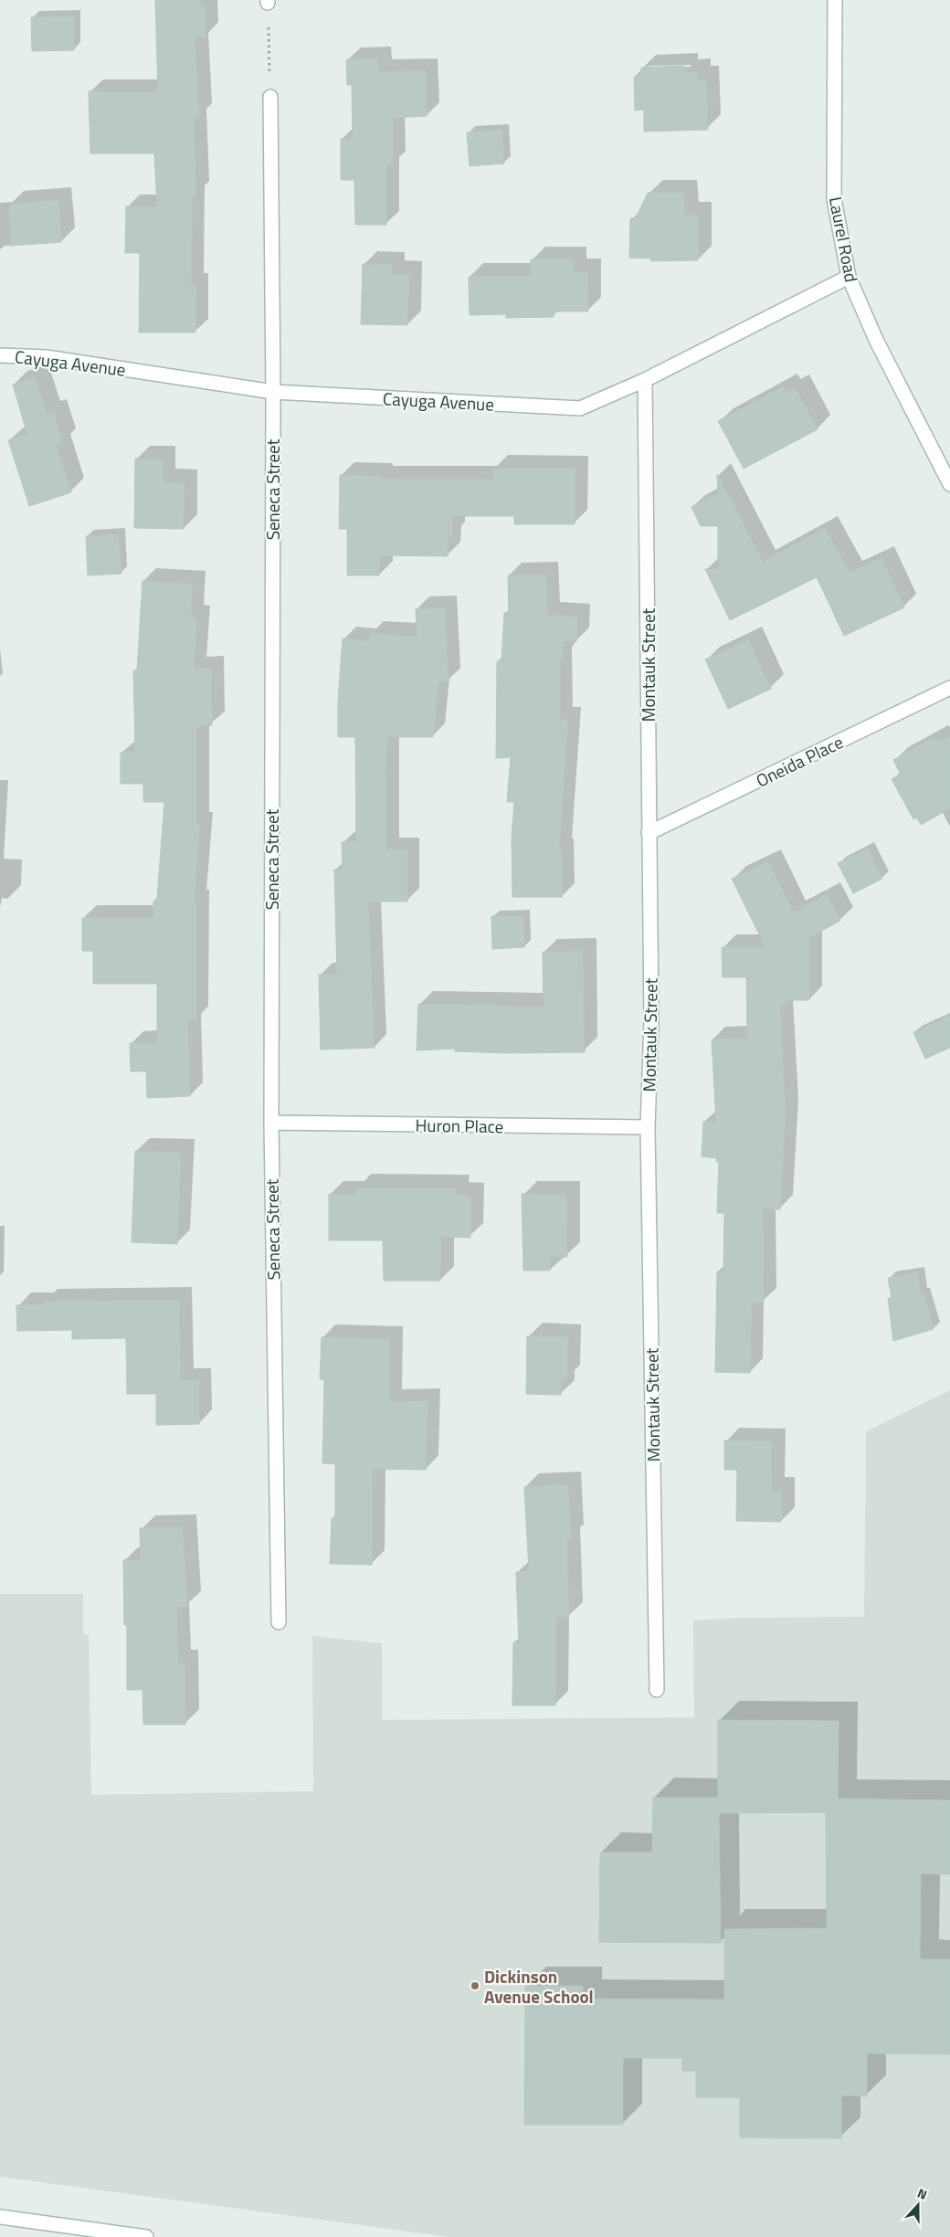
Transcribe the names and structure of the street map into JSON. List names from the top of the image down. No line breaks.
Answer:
{"streets":{"street":["Laurel Road","Cayuga Avenue","Seneca Street","Montauk Street","Oneida Place","Huron Place"]},"crossings":[["Laurel Road","Cayuga Avenue"],["Cayuga Avenue","Seneca Street"],["Cayuga Avenue","Montauk Street"],["Seneca Street","Huron Place"],["Montauk Street","Oneida Place"],["Montauk Street","Huron Place"]],"places":["Dickinson Avenue School"],"north":"top"}
